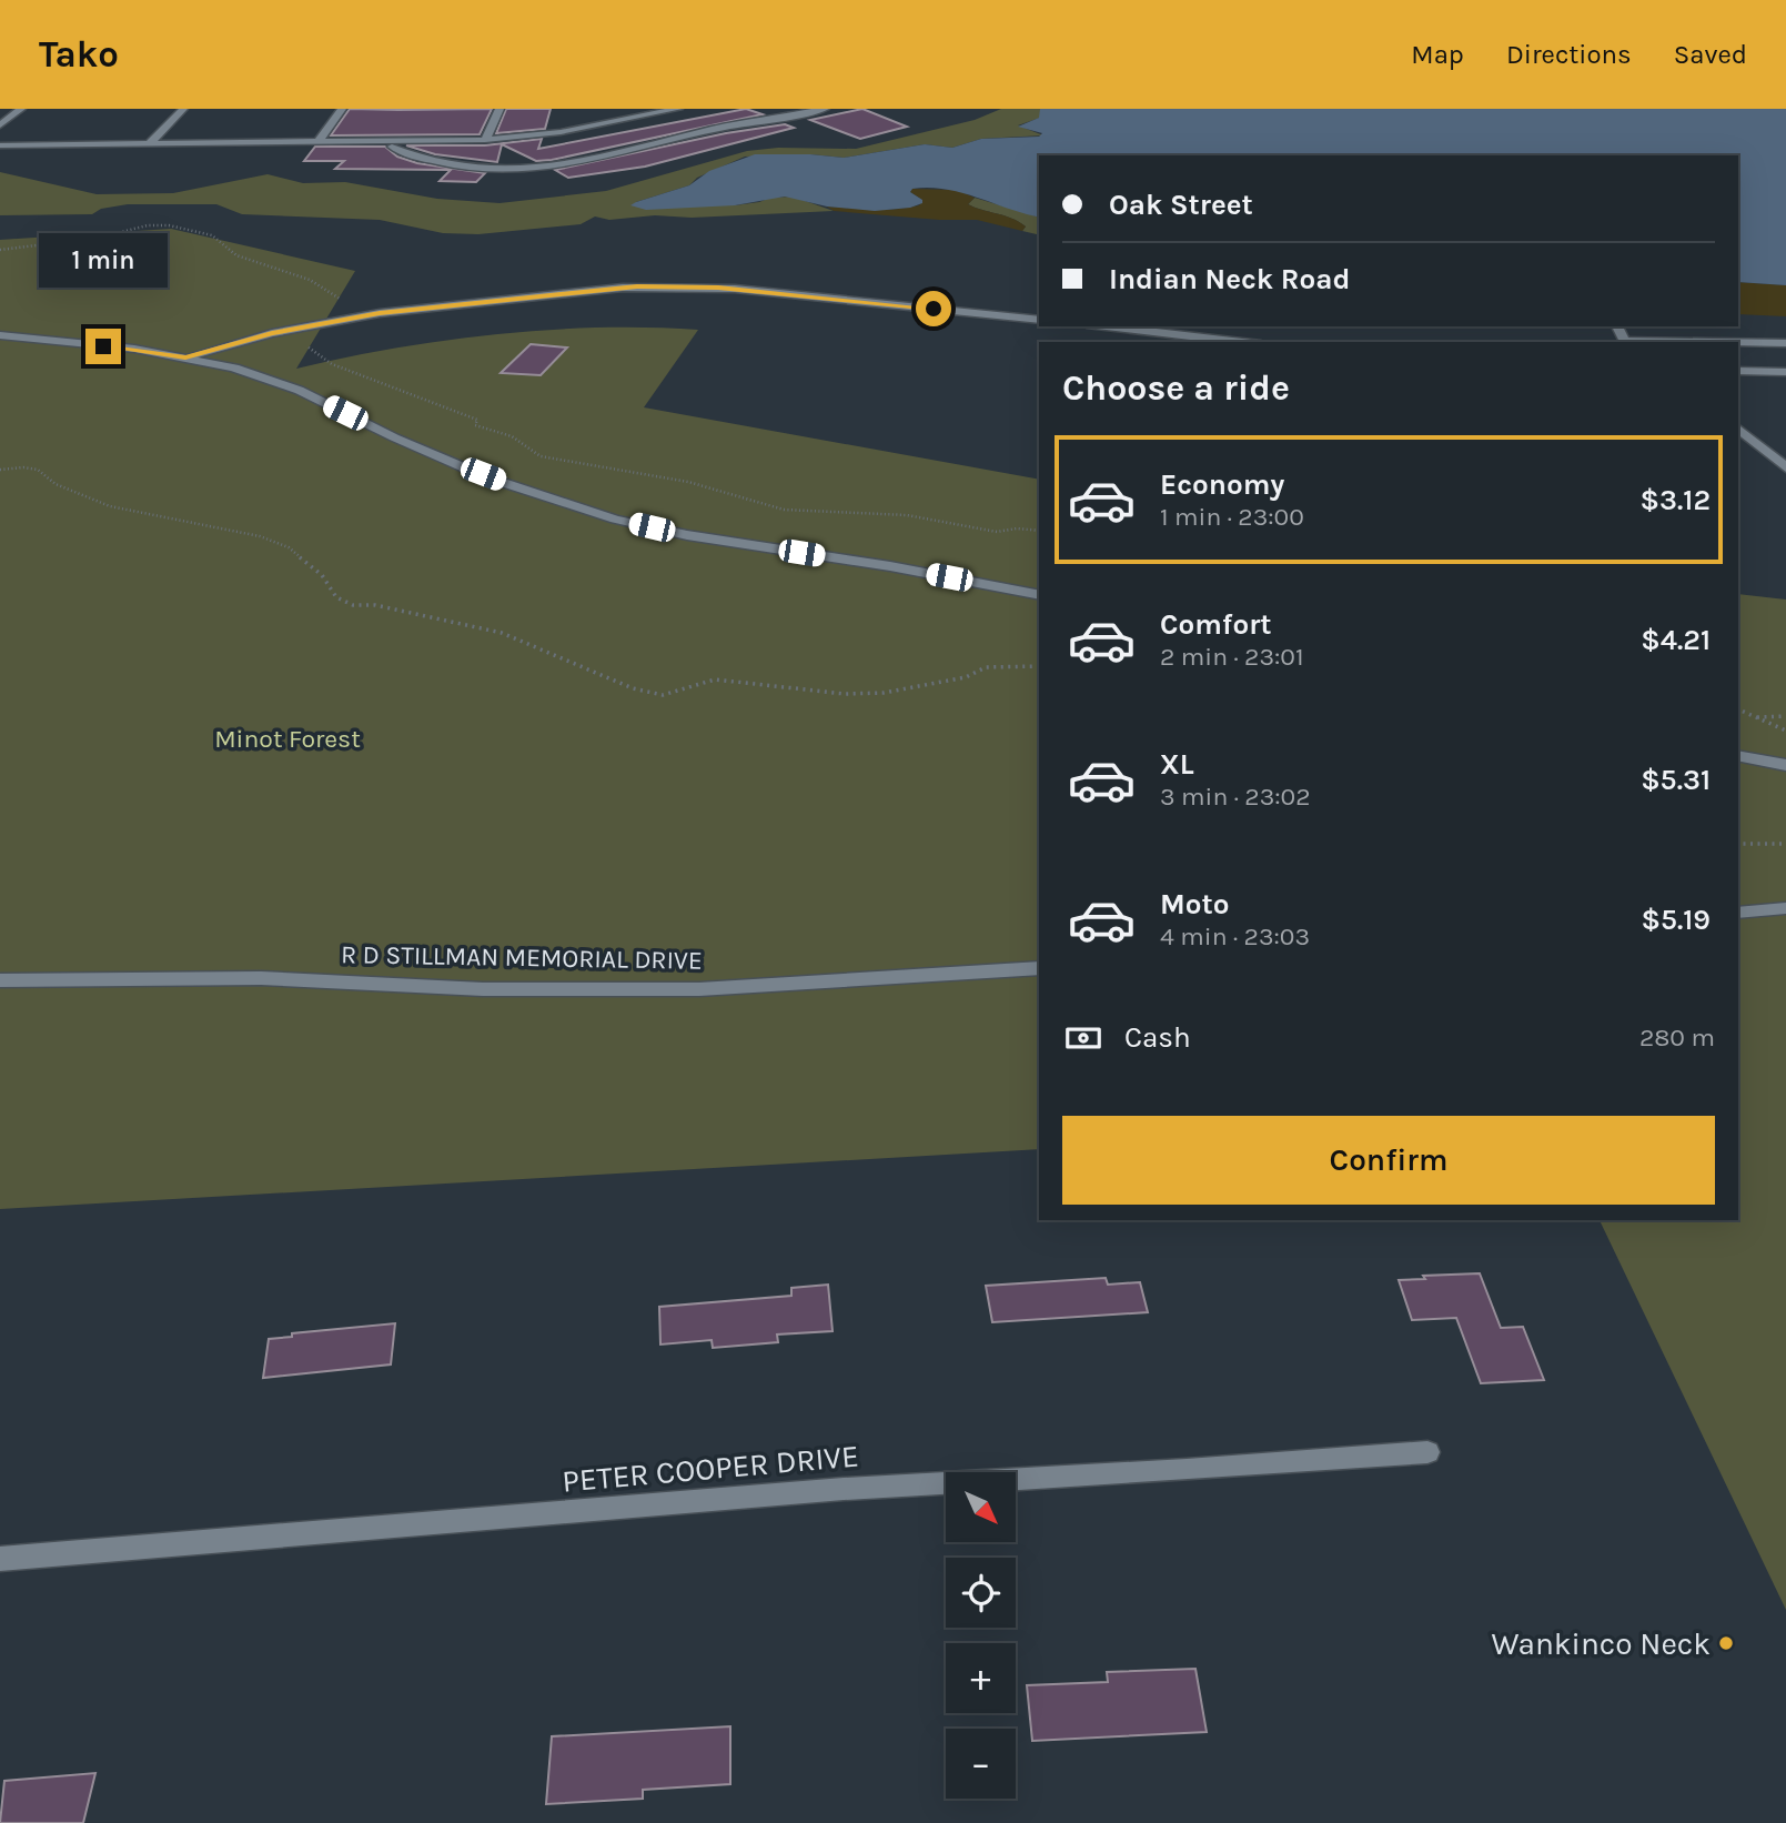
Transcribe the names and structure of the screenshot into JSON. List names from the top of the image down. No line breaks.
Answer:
{"streets":{"street":["R D STILLMAN MEMORIAL DRIVE","PETER COOPER DRIVE"]},"parks":["Minot Forest"],"places":["Wankinco Neck"],"north":"bottom right","page":{"header":"Tako","nav":["Map","Directions","Saved"],"banner":["Oak Street","Indian Neck Road"],"bubble":"1 min","heading":"Choose a ride","list":[{"name":"Economy","note":"1 min · 23:00","value":"$3.12"},{"name":"Comfort","note":"2 min · 23:01","value":"$4.21"},{"name":"XL","note":"3 min · 23:02","value":"$5.31"},{"name":"Moto","note":"4 min · 23:03","value":"$5.19"}],"pay":["Cash","280 m"],"buttons":"Confirm","map_buttons":["+","−"]}}
